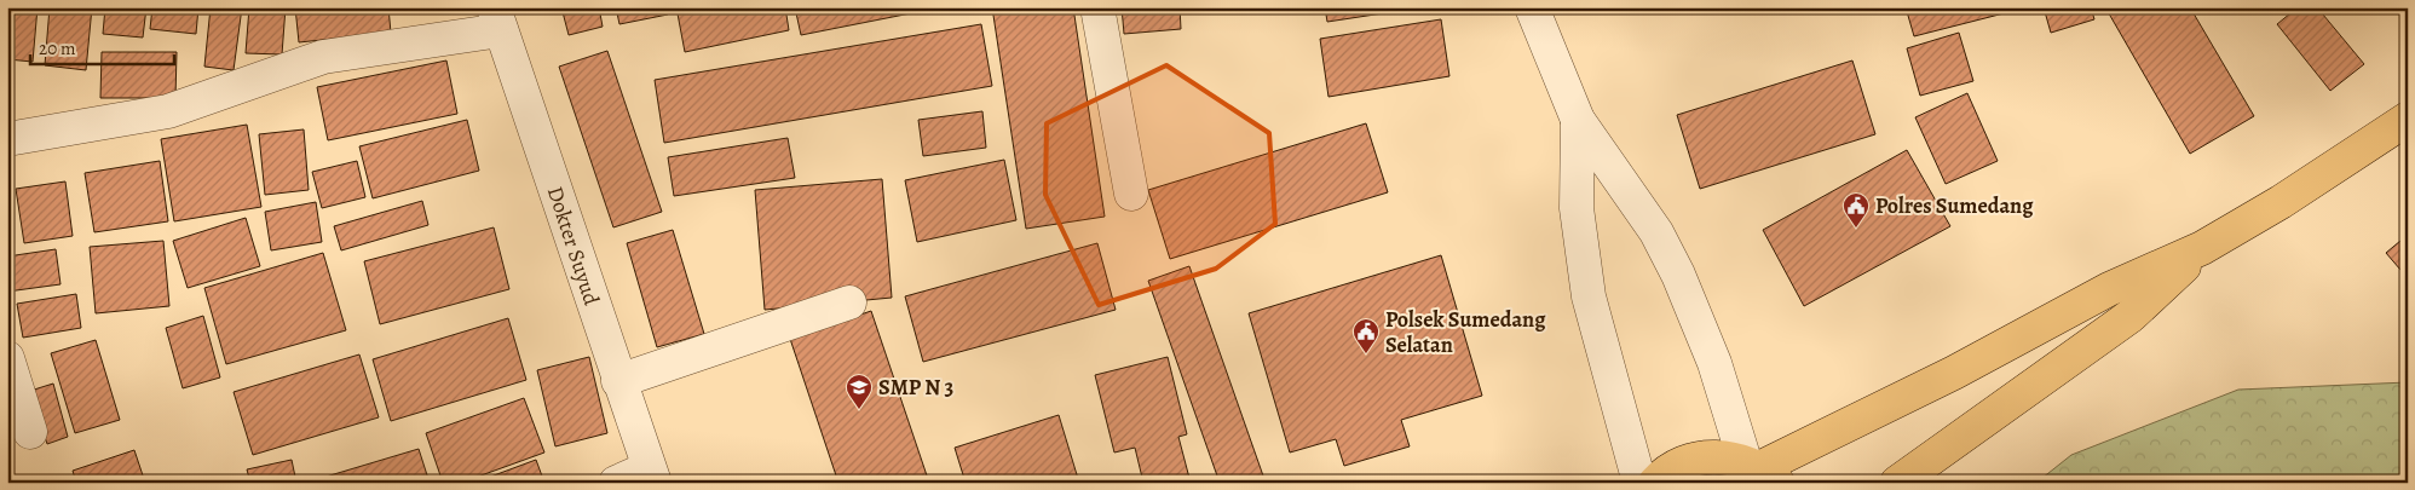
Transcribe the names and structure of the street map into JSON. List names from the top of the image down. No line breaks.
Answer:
{"streets":{"street":["Dokter Suyud"]},"places":{"public building":["Polres Sumedang","Polsek Sumedang Selatan"],"school or university":["SMP N 3"]},"scale_bar":"20 m"}
